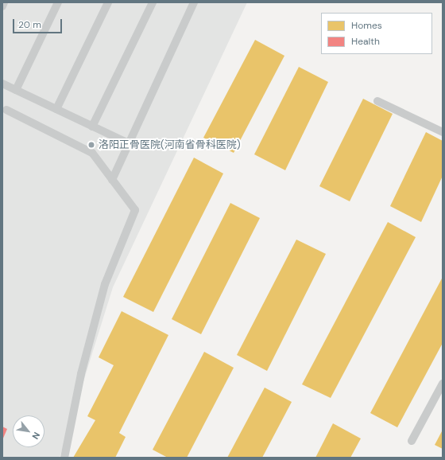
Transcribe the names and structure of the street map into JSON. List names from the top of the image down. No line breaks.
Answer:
{"places":["洛阳正骨医院(河南省骨科医院)"],"legend":["Homes","Health"],"scale_bar":"20 m","north":"bottom right"}
